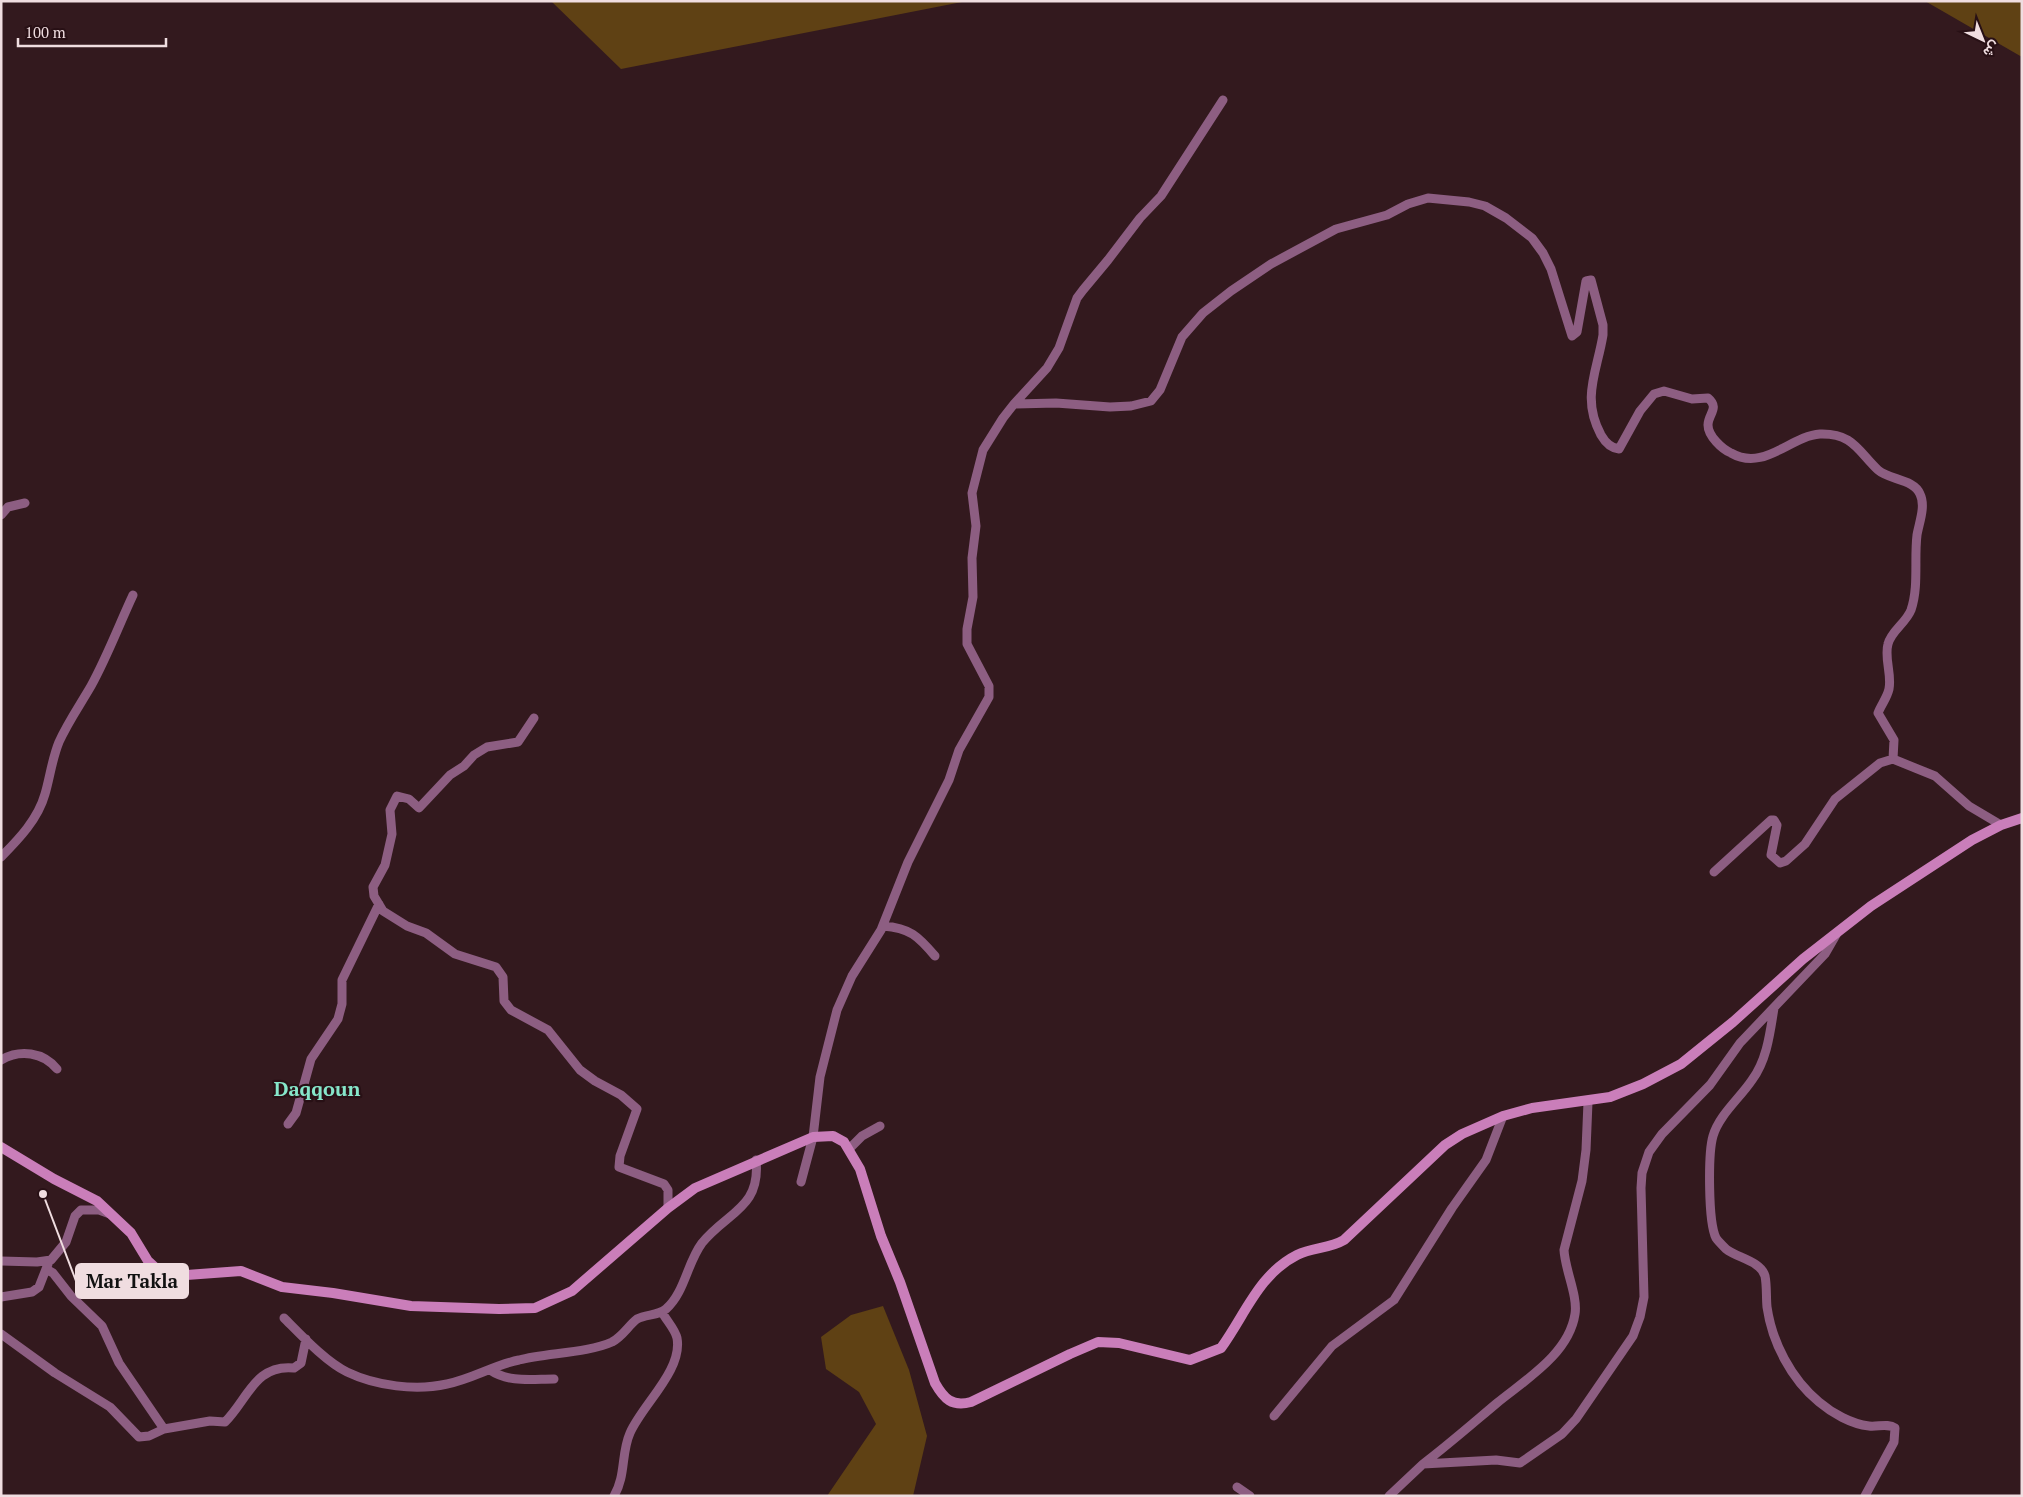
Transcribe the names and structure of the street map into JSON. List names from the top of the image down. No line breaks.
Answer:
{"districts":["Daqqoun"],"places":["Mar Takla"],"scale_bar":"100 m","north":"bottom right"}
